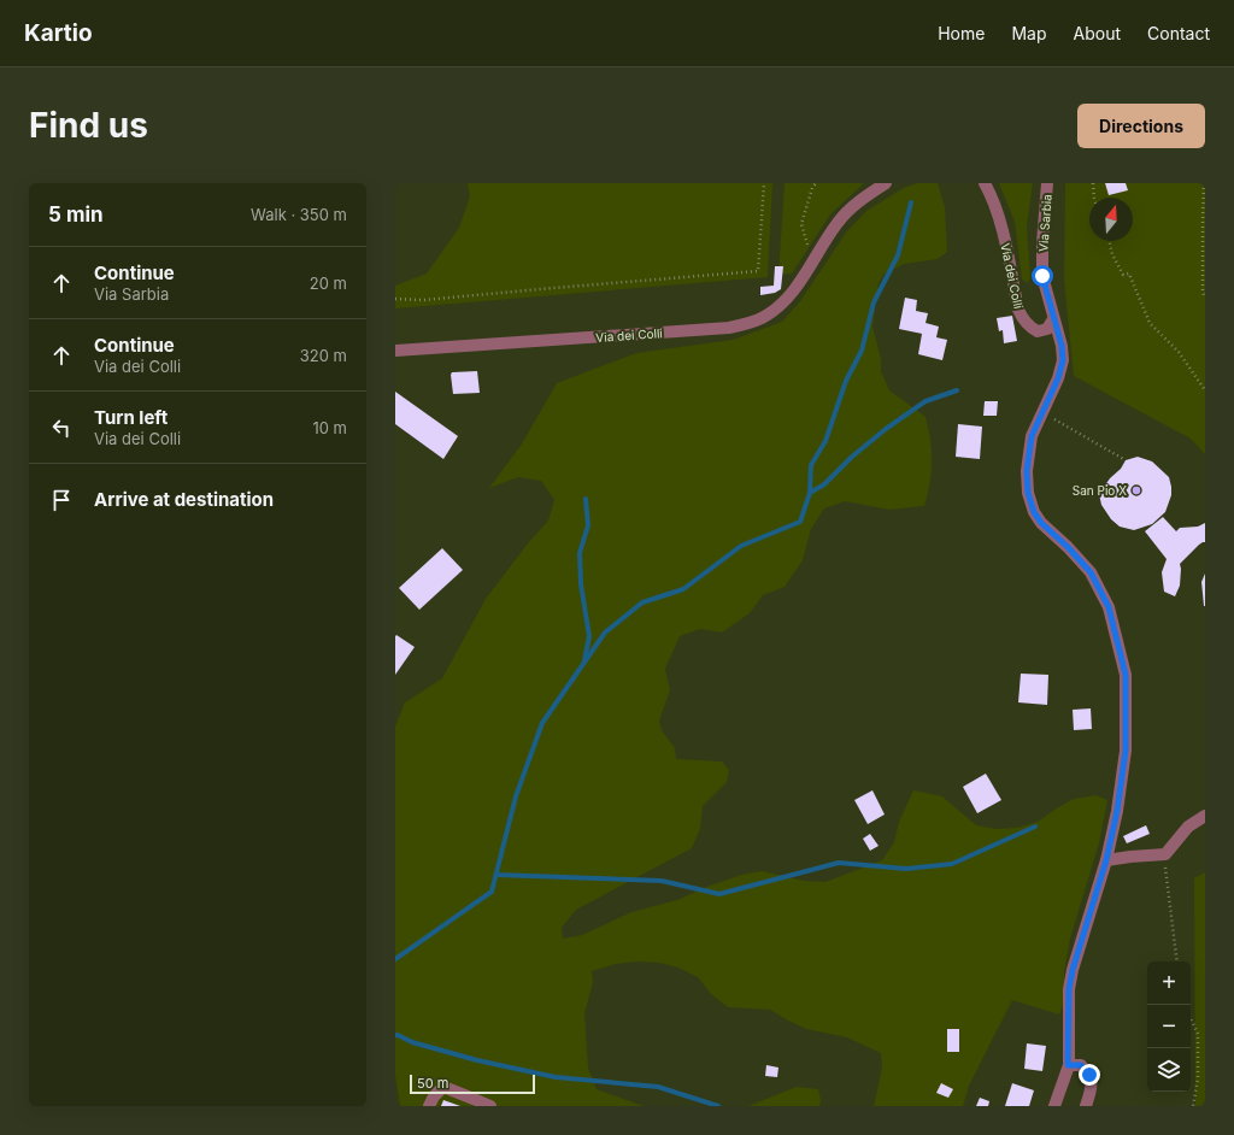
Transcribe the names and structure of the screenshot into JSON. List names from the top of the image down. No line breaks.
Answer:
{"streets":{"street":["Via Sarbia","Via dei Colli"]},"crossings":[["Via Sarbia","Via dei Colli"]],"places":["San Pio X"],"scale_bar":"50 m","north":"top","page":{"header":"Kartio","nav":["Home","Map","About","Contact"],"buttons":"Directions","title":"Find us","heading":["5 min","Walk · 350 m"],"list":[["Continue","Via Sarbia","20 m"],["Continue","Via dei Colli","320 m"],["Turn left","Via dei Colli","10 m"],"Arrive at destination"],"map_buttons":["+","−"],"scale":"50 m"}}
